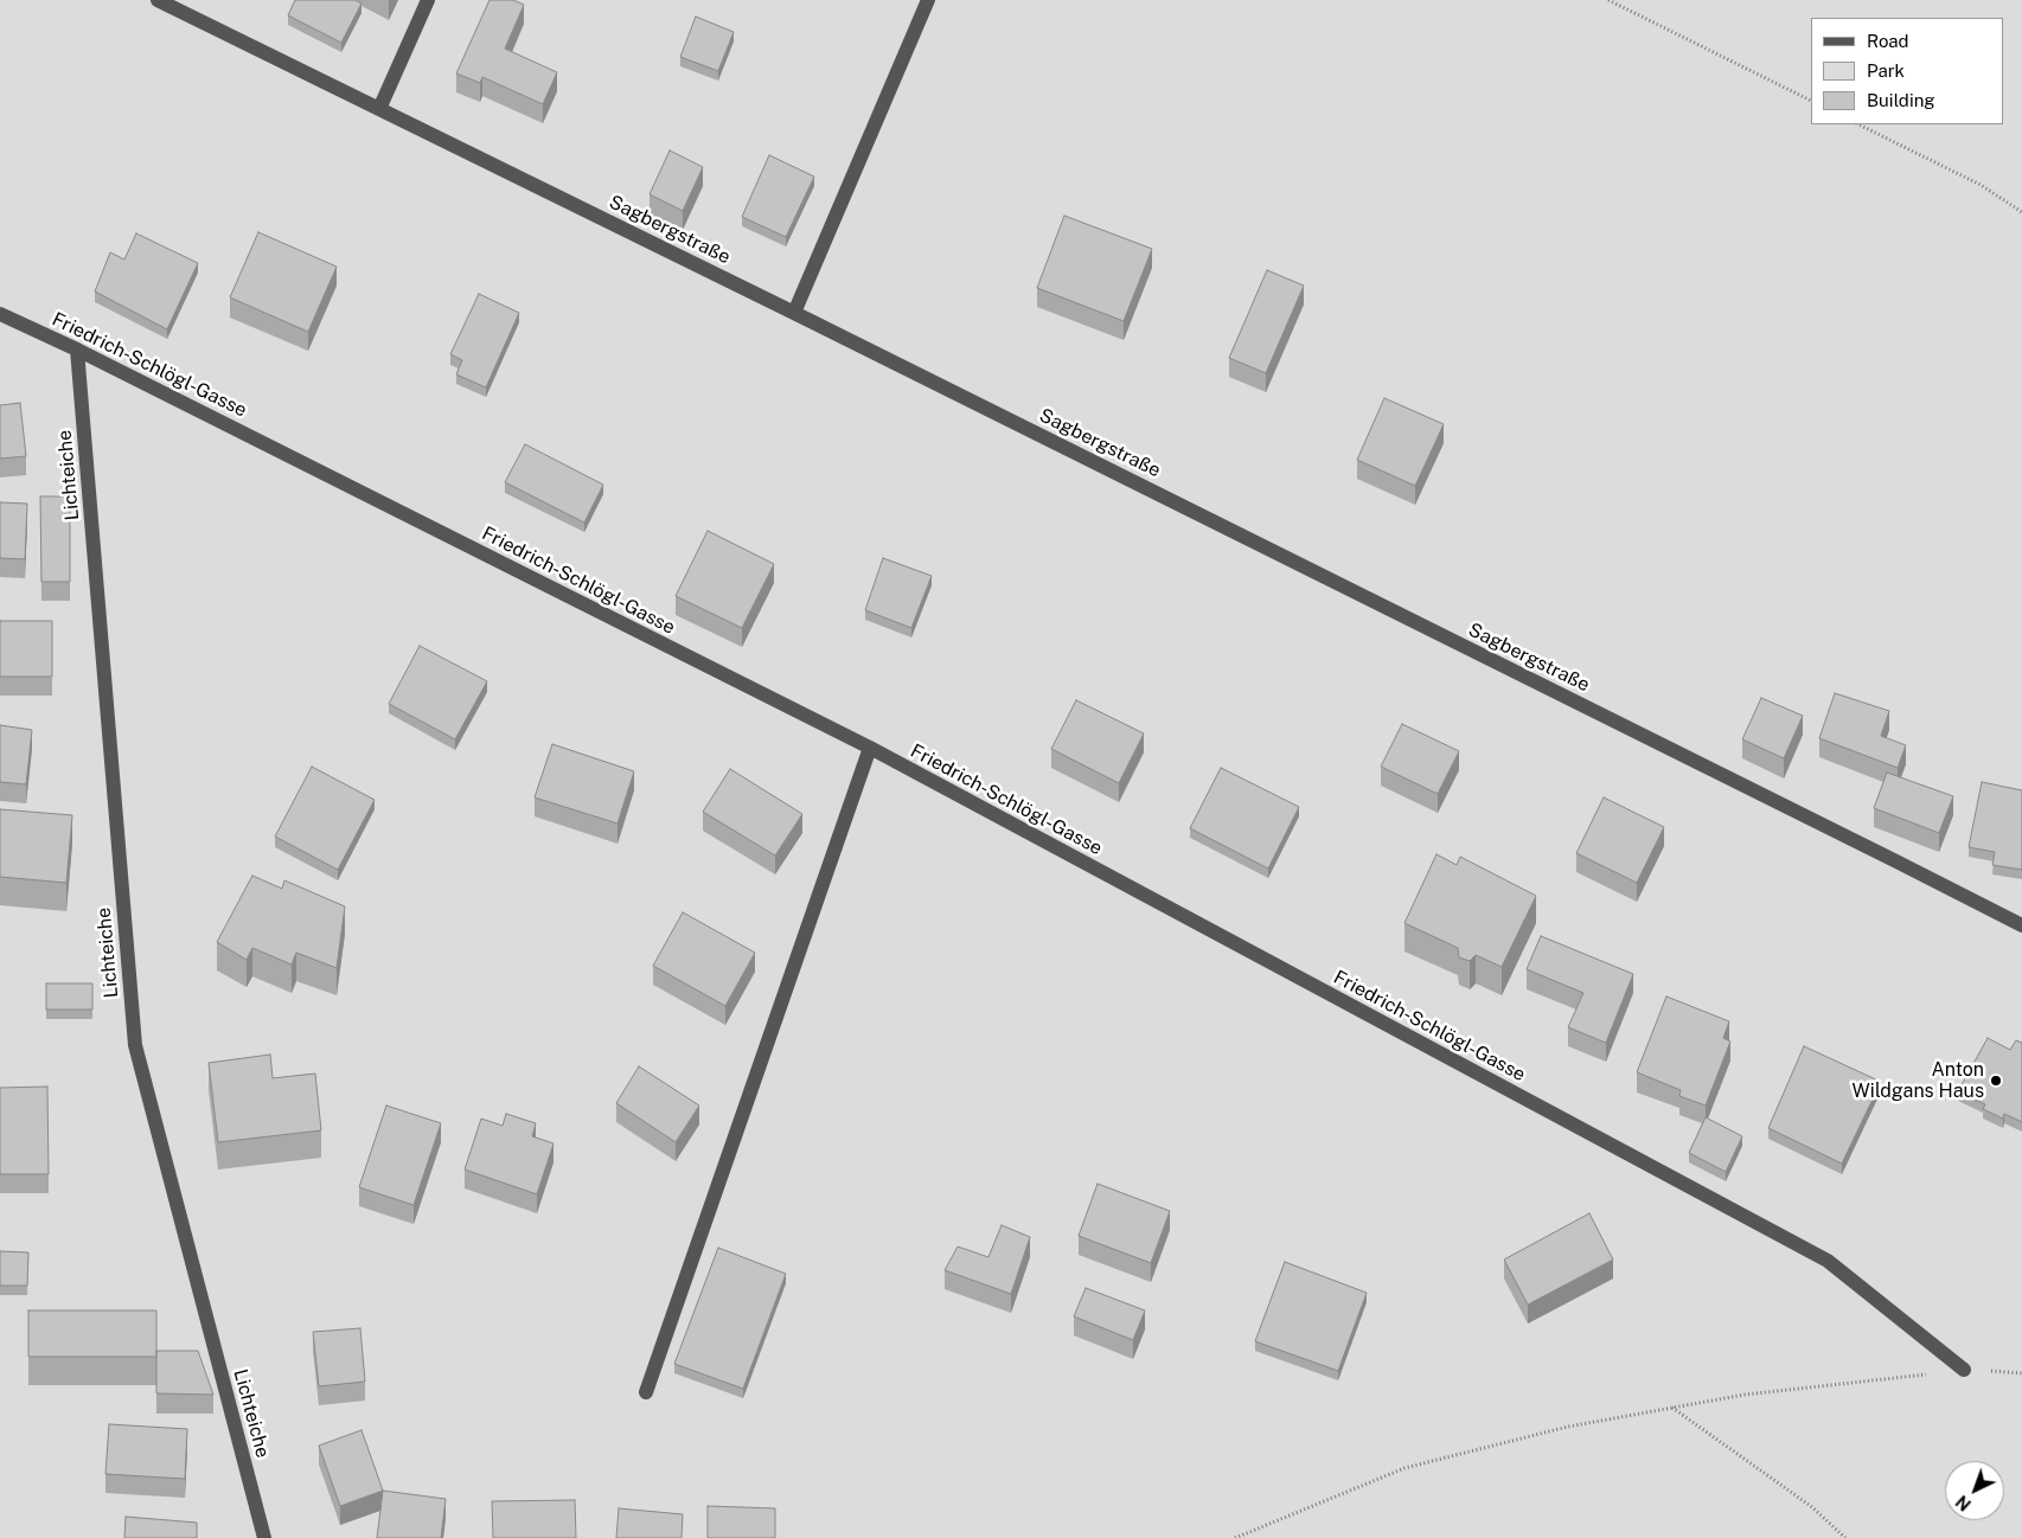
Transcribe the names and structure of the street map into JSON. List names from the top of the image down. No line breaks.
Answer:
{"streets":{"street":["Sagbergstraße","Friedrich-Schlögl-Gasse","Lichteiche"]},"crossings":[["Friedrich-Schlögl-Gasse","Lichteiche"]],"places":["Anton Wildgans Haus"],"legend":["Road","Park","Building"],"north":"bottom left"}
